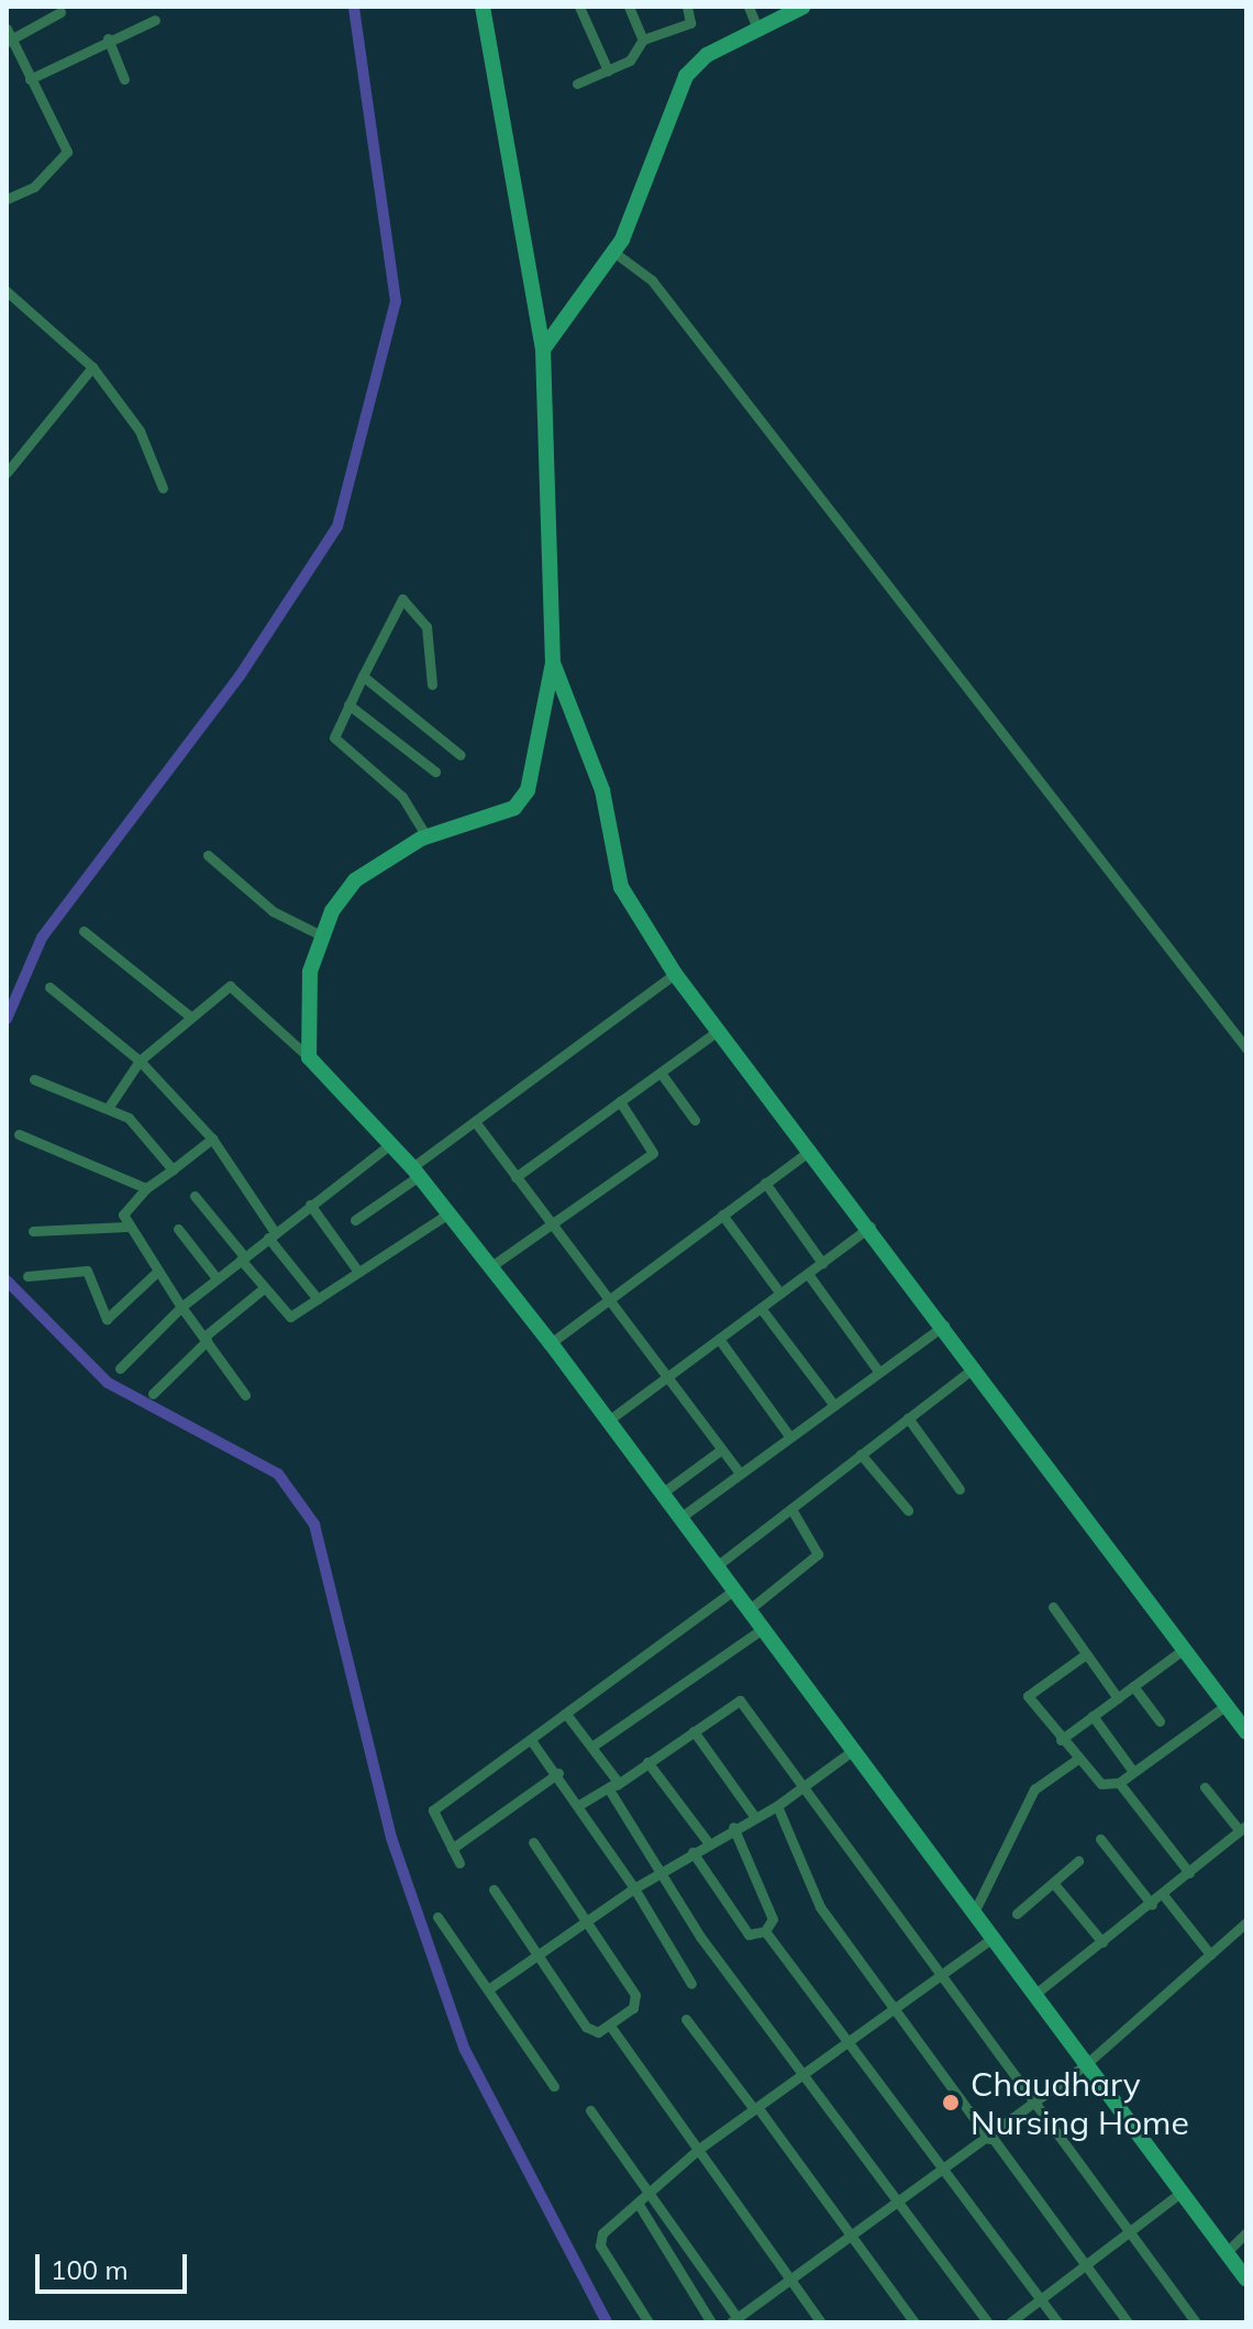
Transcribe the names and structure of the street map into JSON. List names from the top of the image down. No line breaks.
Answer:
{"places":["Chaudhary Nursing Home"],"scale_bar":"100 m"}
